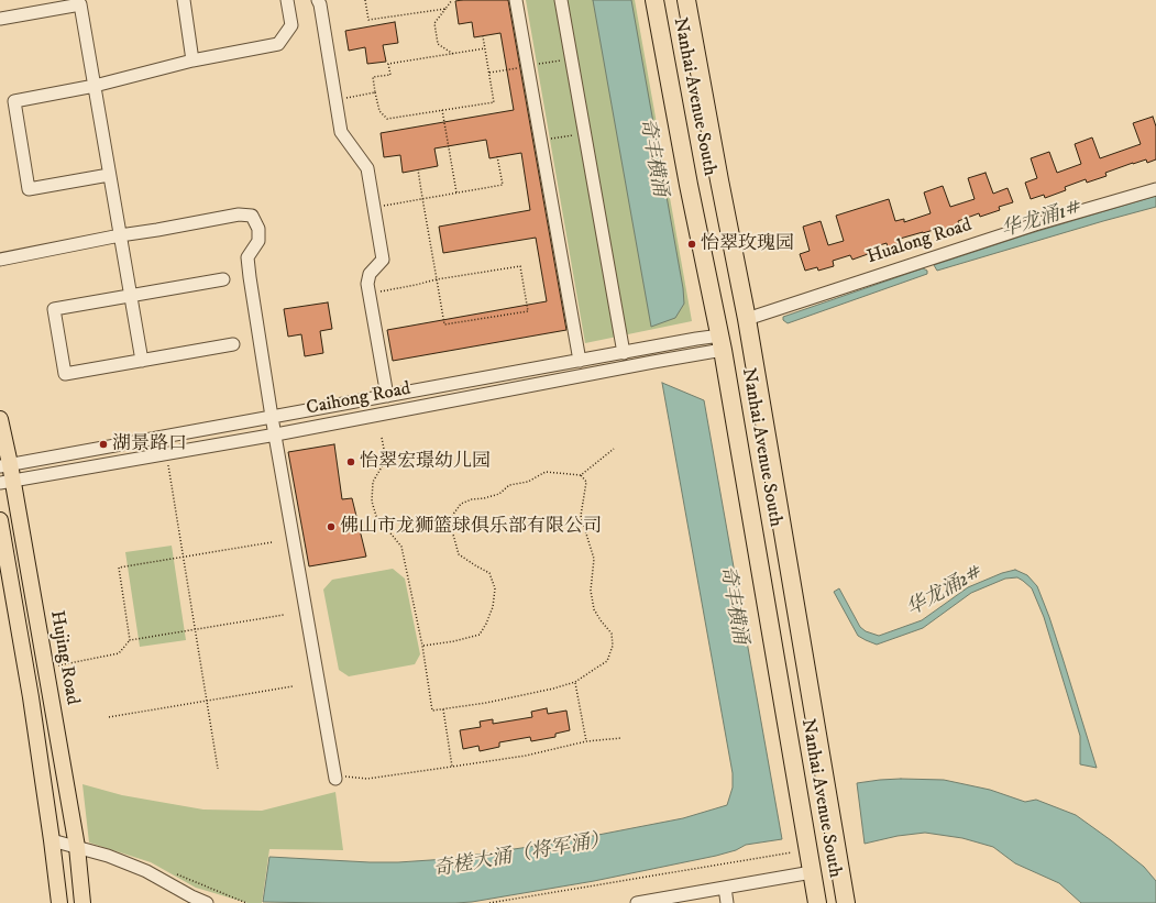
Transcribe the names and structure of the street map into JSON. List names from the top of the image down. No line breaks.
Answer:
{"streets":{"highway":["Nanhai Avenue South"],"main road":["Hujing Road"],"street":["Hualong Road","Caihong Road"]},"crossings":[["Nanhai Avenue South","Hualong Road"],["Nanhai Avenue South","Caihong Road"],["Caihong Road","Hujing Road"]],"water":["奇丰横涌","华龙涌1#","华龙涌2#","奇槎大涌（将军涌）"],"places":["怡翠玫瑰园","湖景路口","怡翠宏璟幼儿园","佛山市龙狮篮球俱乐部有限公司"]}
